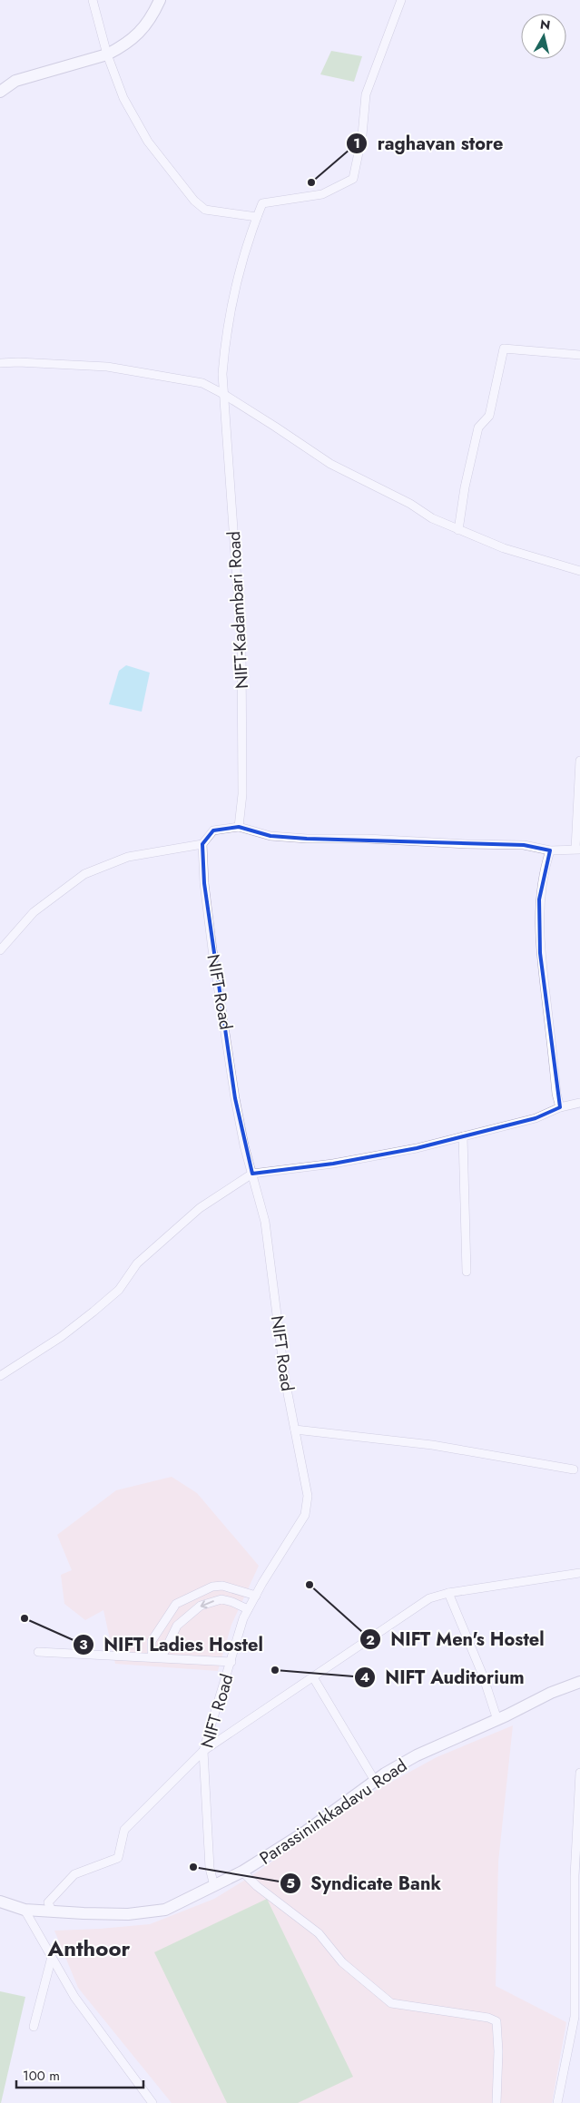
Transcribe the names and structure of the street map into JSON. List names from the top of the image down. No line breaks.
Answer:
{"streets":{"main road":["Parassininkkadavu Road"],"street":["NIFT-Kadambari Road","NIFT Road"]},"crossings":[["NIFT Road","Parassininkkadavu Road"]],"districts":["Anthoor"],"places":["raghavan store","NIFT Men's Hostel","NIFT Ladies Hostel","NIFT Auditorium","Syndicate Bank"],"scale_bar":"100 m","north":"top"}
